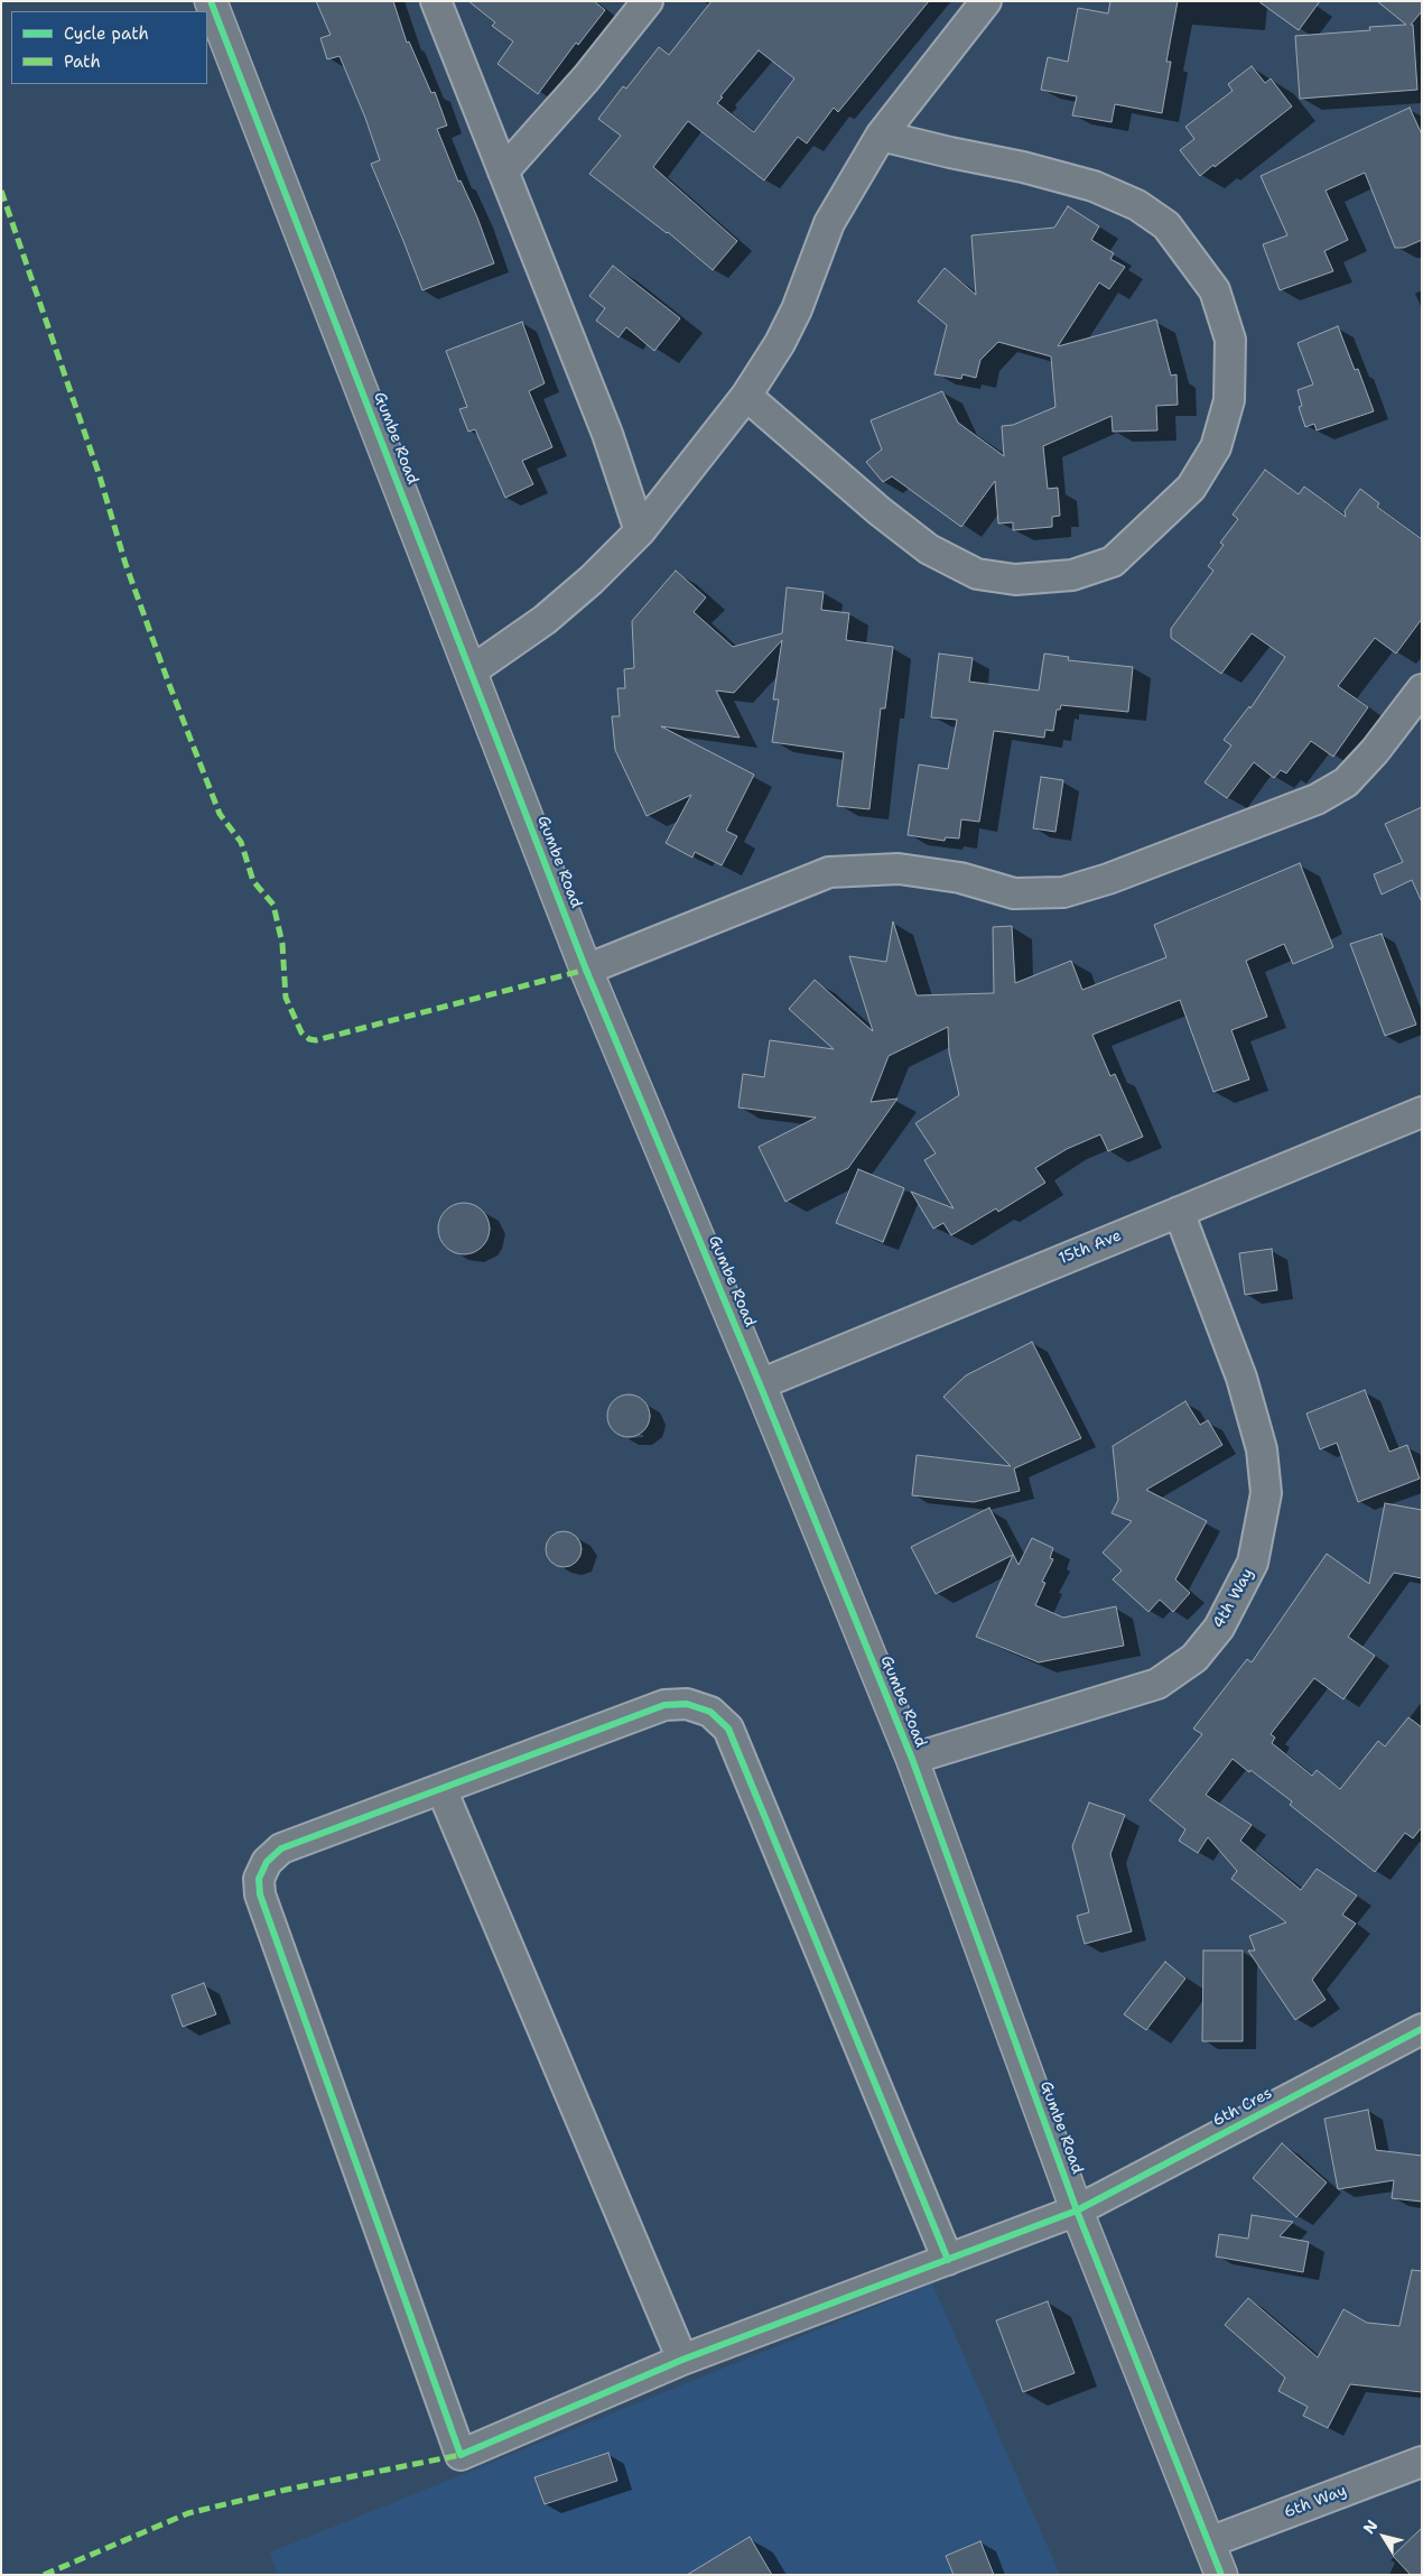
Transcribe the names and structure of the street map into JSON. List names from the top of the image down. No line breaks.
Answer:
{"streets":{"street":["Gumbe Road","15th Ave","4th Way","6th Cres","6th Way"]},"crossings":[["Gumbe Road","15th Ave"],["Gumbe Road","4th Way"],["Gumbe Road","6th Cres"],["Gumbe Road","6th Way"],["15th Ave","4th Way"]],"legend":["Cycle path","Path"],"north":"top left"}
